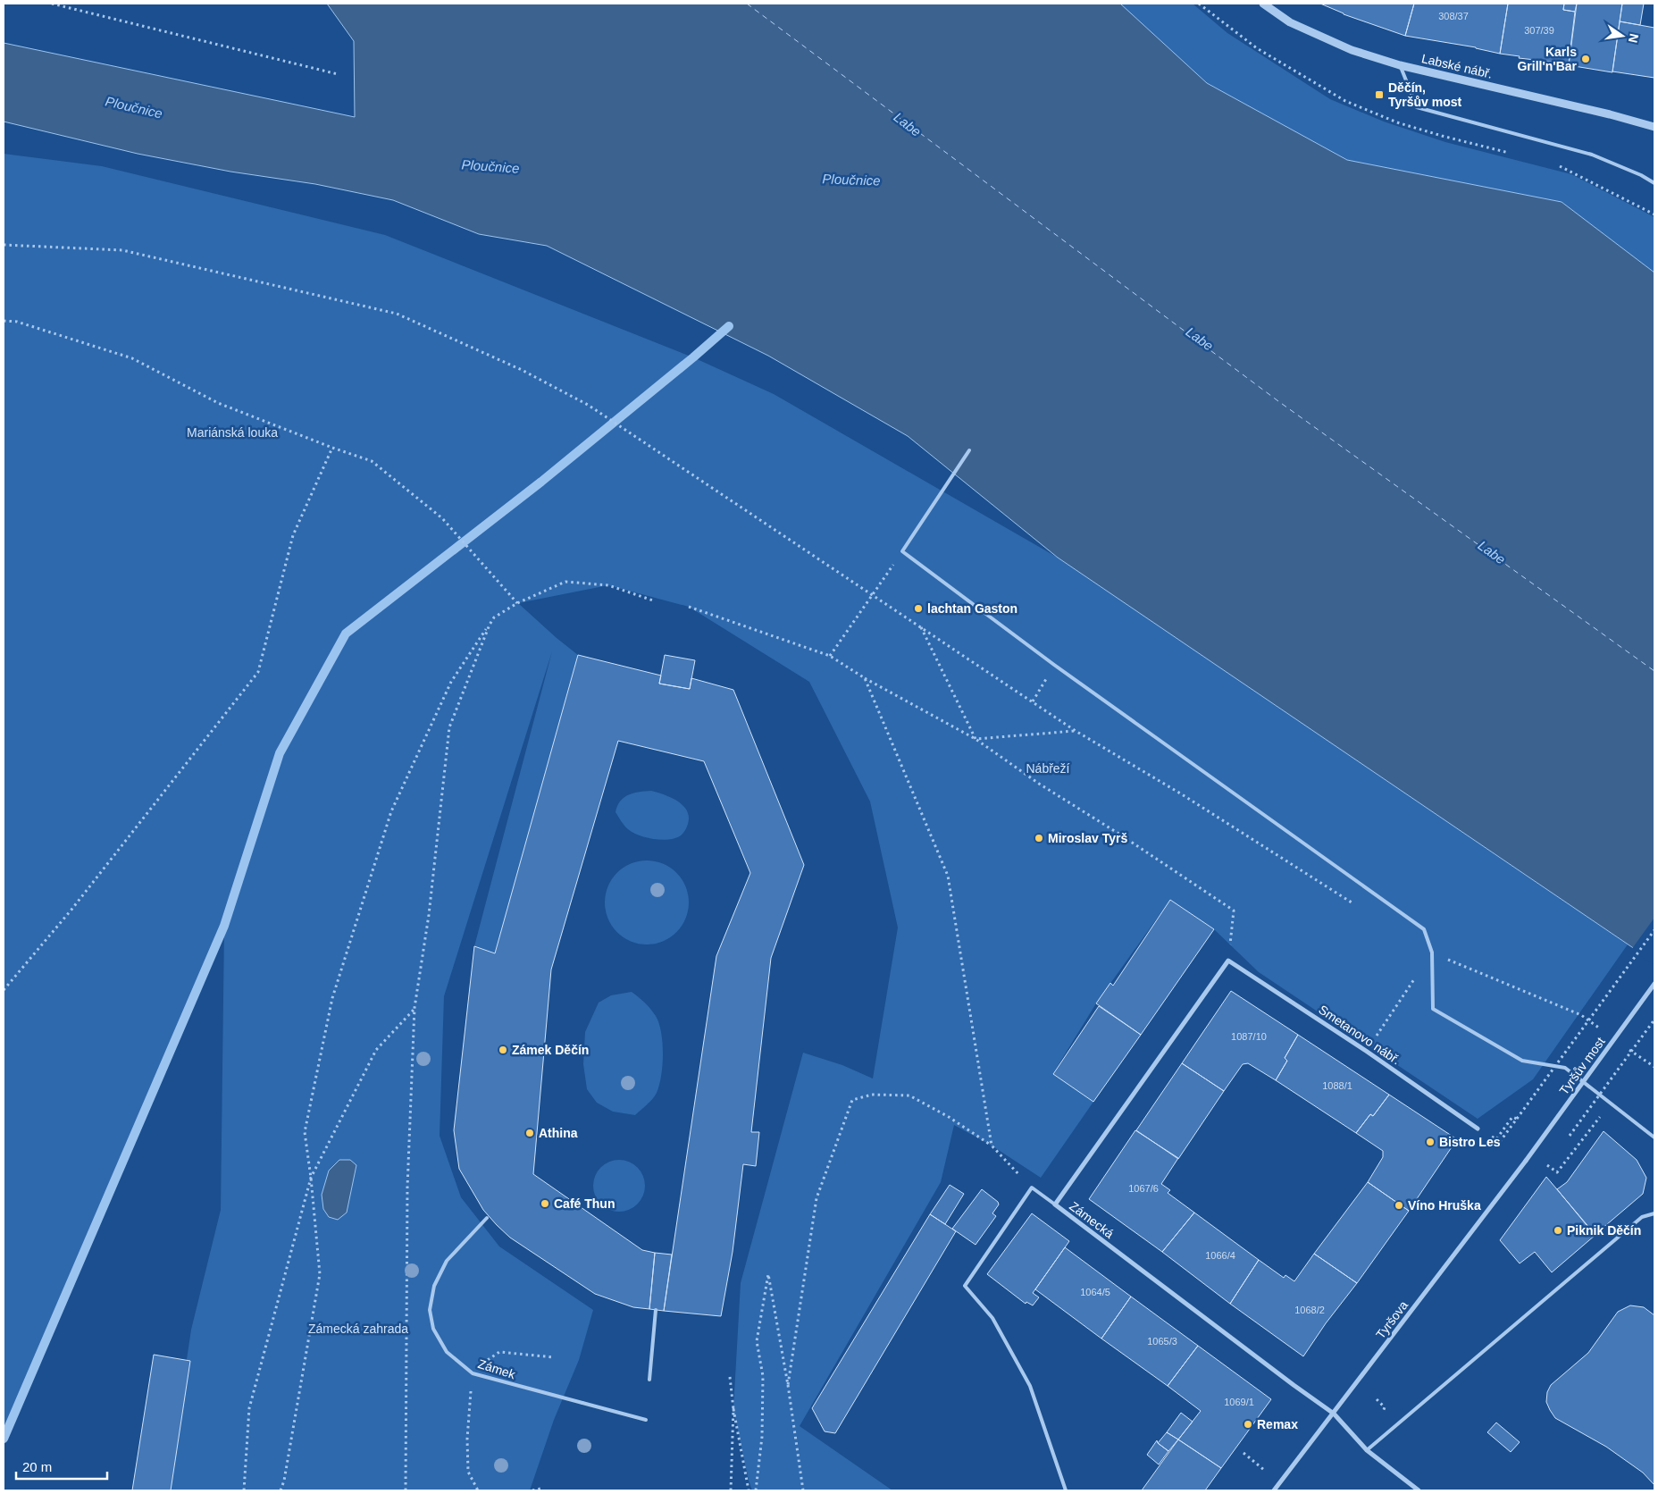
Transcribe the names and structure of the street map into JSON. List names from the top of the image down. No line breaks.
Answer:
{"streets":{"street":["Labské nábř.","Smetanovo nábř.","Tyršův most","Zámecká","Tyršova"],"lane":["Zámek"]},"crossings":[["Smetanovo nábř.","Zámecká"],["Tyršův most","Tyršova"],["Zámecká","Tyršova"]],"water":["Ploučnice","Labe"],"parks":["Mariánská louka","Nábřeží","Zámecká zahrada"],"places":{"other":["Karls Grill'n'Bar","lachtan Gaston","Miroslav Tyrš","Zámek Děčín","Athina","Bistro Les","Café Thun","Víno Hruška","Piknik Děčín","Remax"],"transit":["Děčín, Tyršův most"]},"house_numbers":["308/37","307/39","1087/10","1088/1","1067/6","1066/4","1064/5","1068/2","1065/3","1069/1"],"scale_bar":"20 m","north":"right"}
